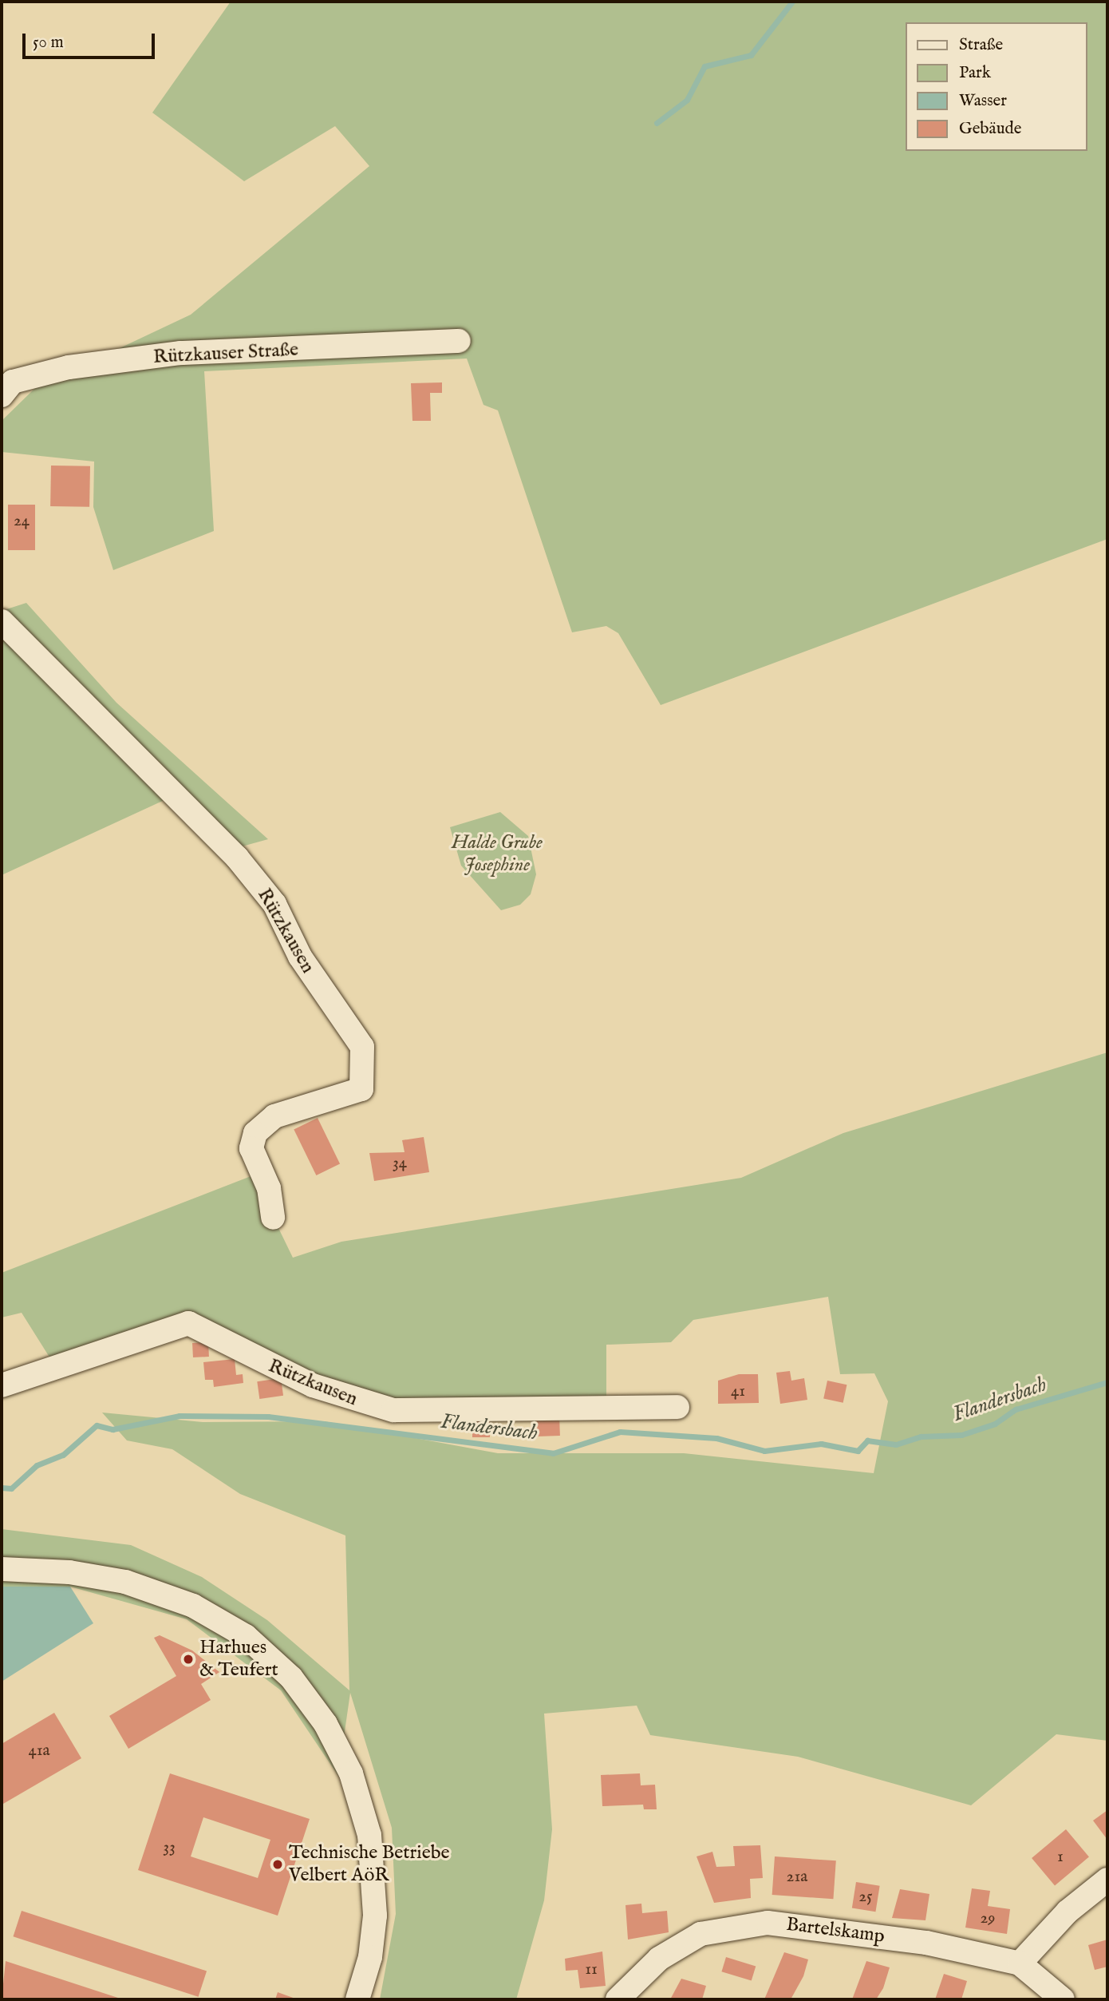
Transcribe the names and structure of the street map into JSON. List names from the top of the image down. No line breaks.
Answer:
{"streets":{"street":["Rützkauser Straße","Rützkausen","Bartelskamp"]},"water":["Flandersbach"],"parks":["Halde Grube Josephine"],"places":["Harhues & Teufert","Technische Betriebe Velbert AöR"],"house_numbers":["24","34","41","41a","33","1","21a","25","29","11"],"legend":["Straße","Park","Wasser","Gebäude"],"scale_bar":"50 m"}
